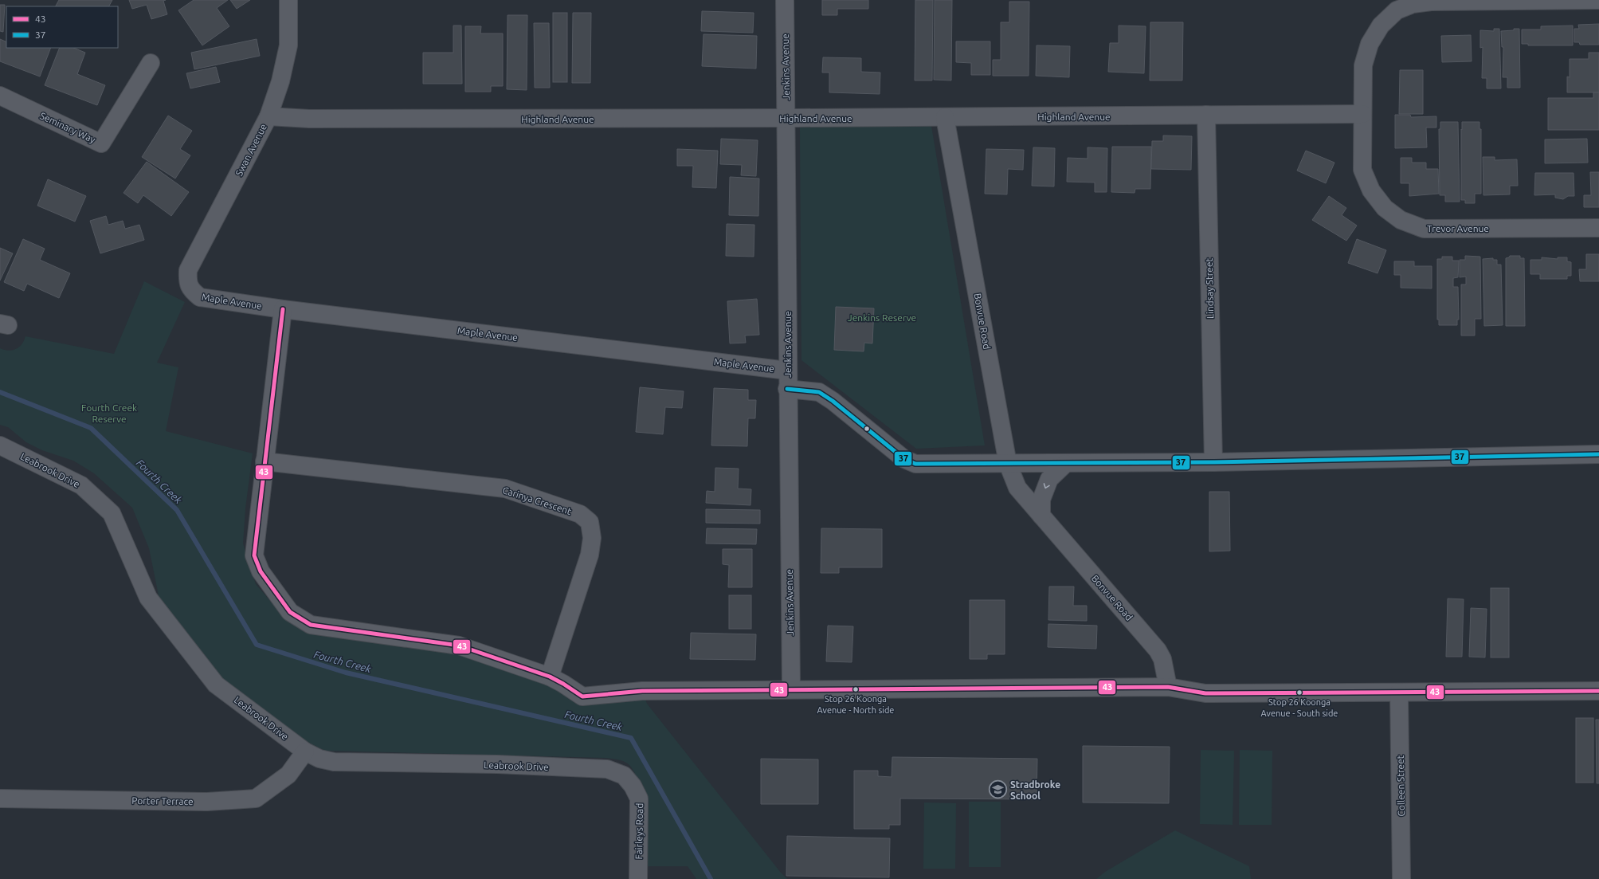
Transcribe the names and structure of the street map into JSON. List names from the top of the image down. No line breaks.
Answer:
{"streets":{"street":["Jenkins Avenue","Highland Avenue","Seminary Way","Swan Avenue","Trevor Avenue","Lindsay Street","Maple Avenue","Bonvue Road","Leabrook Drive","Carinya Crescent","Colleen Street","Porter Terrace","Fairleys Road"]},"crossings":[["Jenkins Avenue","Highland Avenue"],["Jenkins Avenue","Maple Avenue"],["Highland Avenue","Swan Avenue"],["Highland Avenue","Trevor Avenue"],["Highland Avenue","Lindsay Street"],["Highland Avenue","Bonvue Road"],["Swan Avenue","Maple Avenue"],["Leabrook Drive","Porter Terrace"],["Leabrook Drive","Fairleys Road"]],"water":["Fourth Creek"],"parks":["Jenkins Reserve","Fourth Creek Reserve"],"places":{"other":["Stop 26 Koonga Avenue - North side","Stop 26 Koonga Avenue - South side"],"school or university":["Stradbroke School"]},"lines":["transit line 43","transit line 37"],"legend":["43","37"]}
